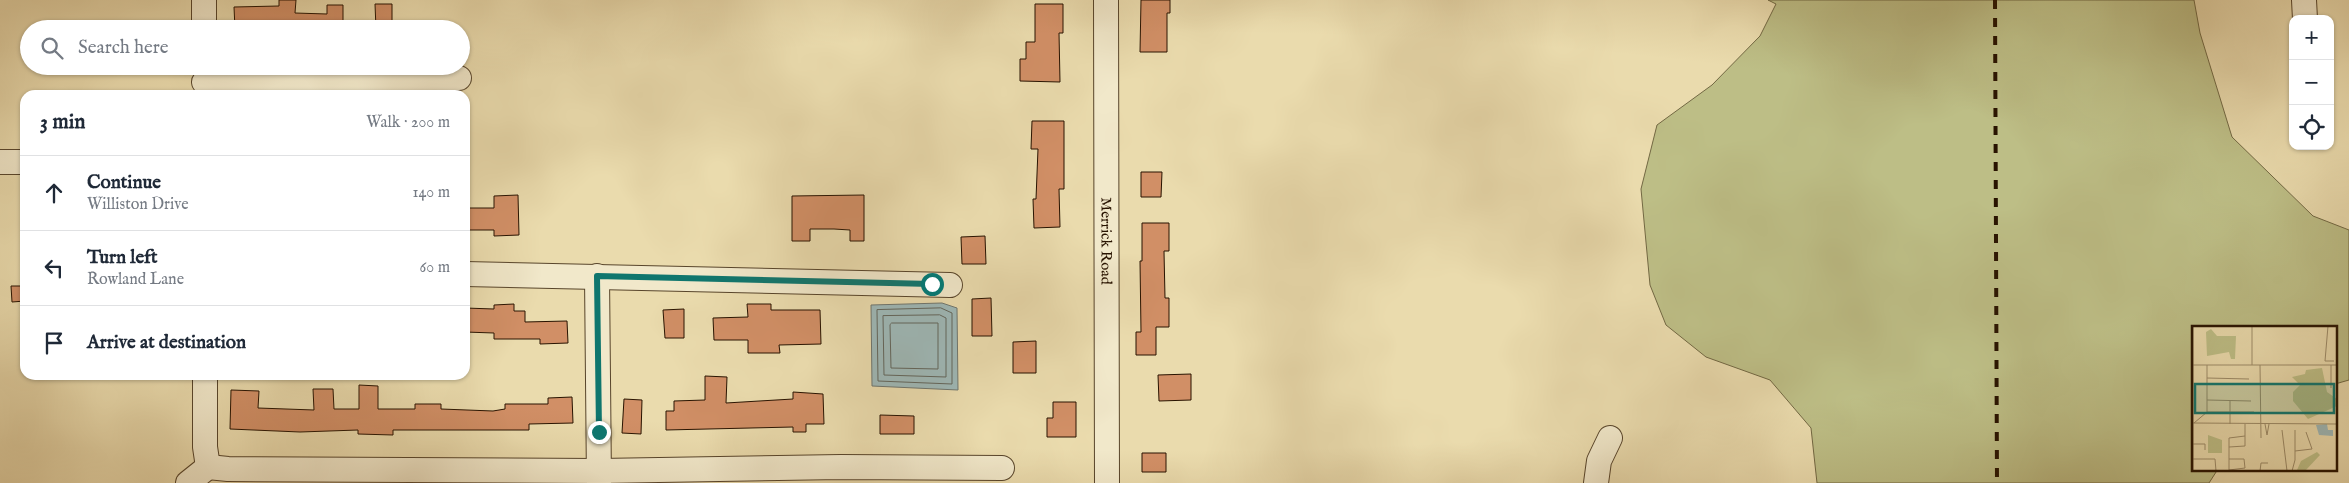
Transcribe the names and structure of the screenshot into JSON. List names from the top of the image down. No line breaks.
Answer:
{"streets":{"street":["Merrick Road"]},"page":{"map_buttons":["+","−"],"search":"Search here","heading":["3 min","Walk · 200 m"],"list":[["Continue","Williston Drive","140 m"],["Turn left","Rowland Lane","60 m"],"Arrive at destination"]}}
